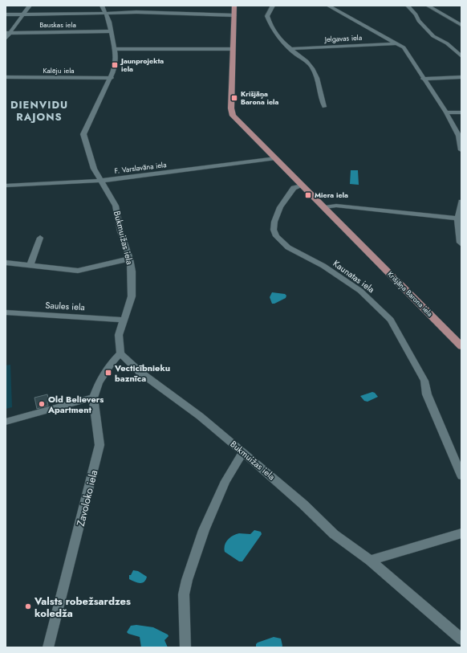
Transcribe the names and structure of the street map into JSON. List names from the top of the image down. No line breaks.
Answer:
{"streets":{"main road":["Krišjāņa Barona iela"],"street":["Bauskas iela","Jelgavas iela","Kalēju iela","F. Varslavāna iela","Bukmuižas iela","Kaunatas iela","Saules iela","Zavoloko iela"]},"crossings":[["Bauskas iela","Bukmuižas iela"],["Kalēju iela","Bukmuižas iela"],["F. Varslavāna iela","Bukmuižas iela"],["F. Varslavāna iela","Krišjāņa Barona iela"],["Bukmuižas iela","Saules iela"],["Bukmuižas iela","Zavoloko iela"],["Kaunatas iela","Krišjāņa Barona iela"]],"districts":["DIENVIDU RAJONS"],"places":{"transit":["Jaunprojekta iela","Krišjāņa Barona iela","Miera iela","Vecticībnieku baznīca"],"other":["Old Believers Apartment","Valsts robežsardzes koledža"]}}
